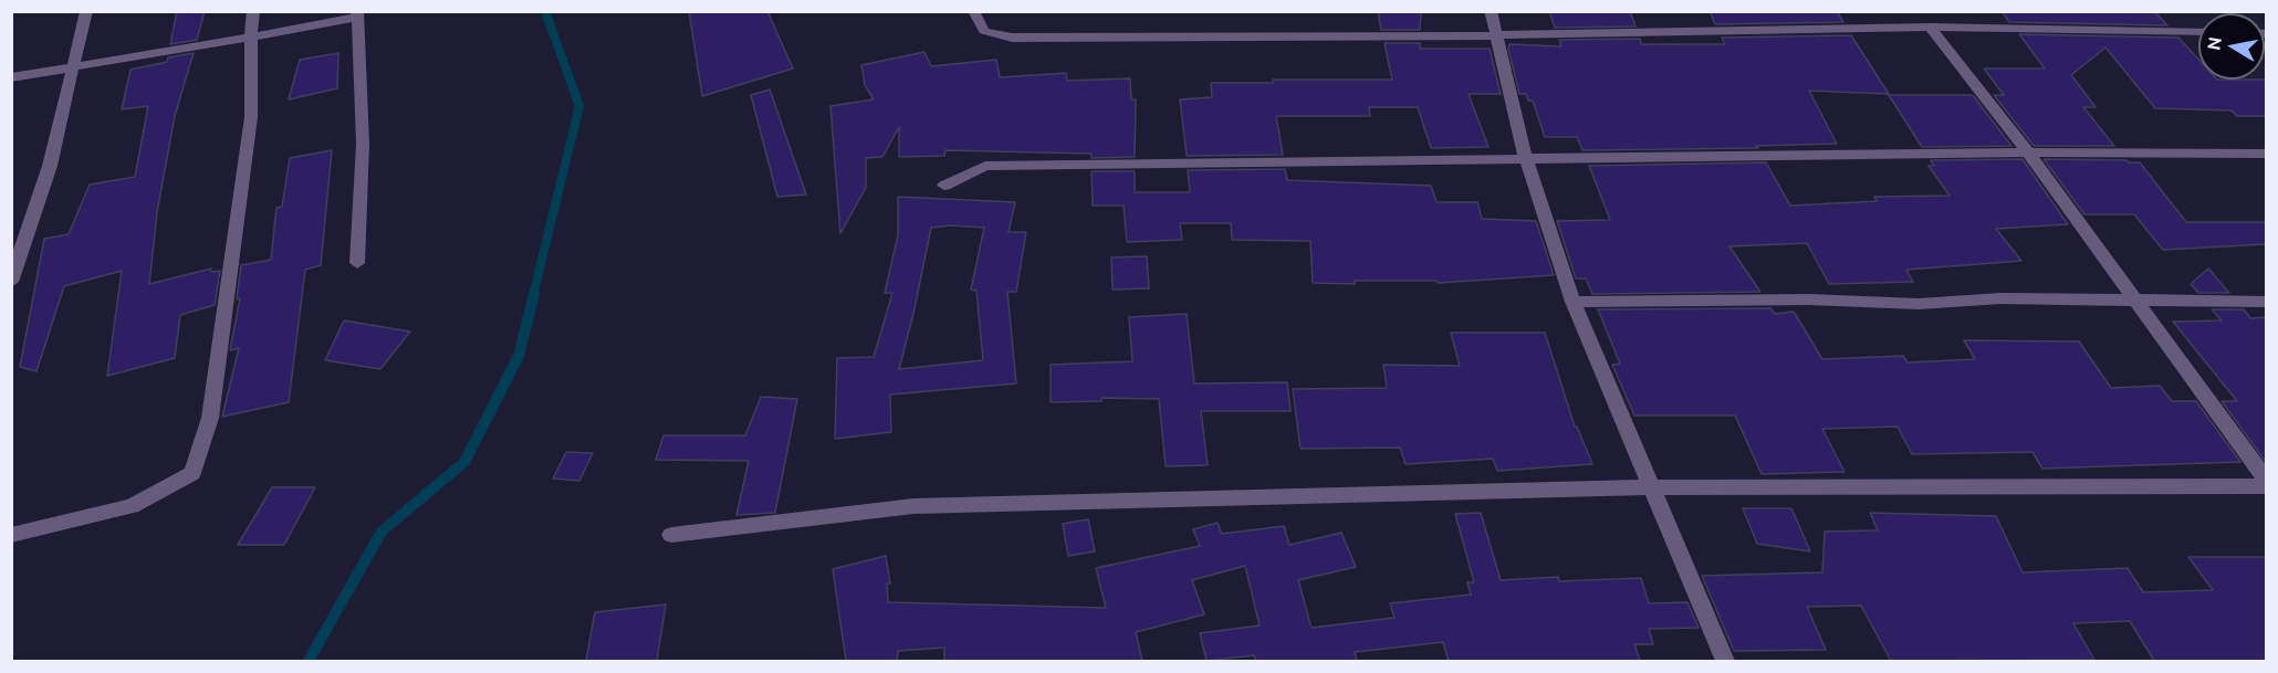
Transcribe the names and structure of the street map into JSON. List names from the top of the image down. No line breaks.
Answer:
{"north":"left"}
